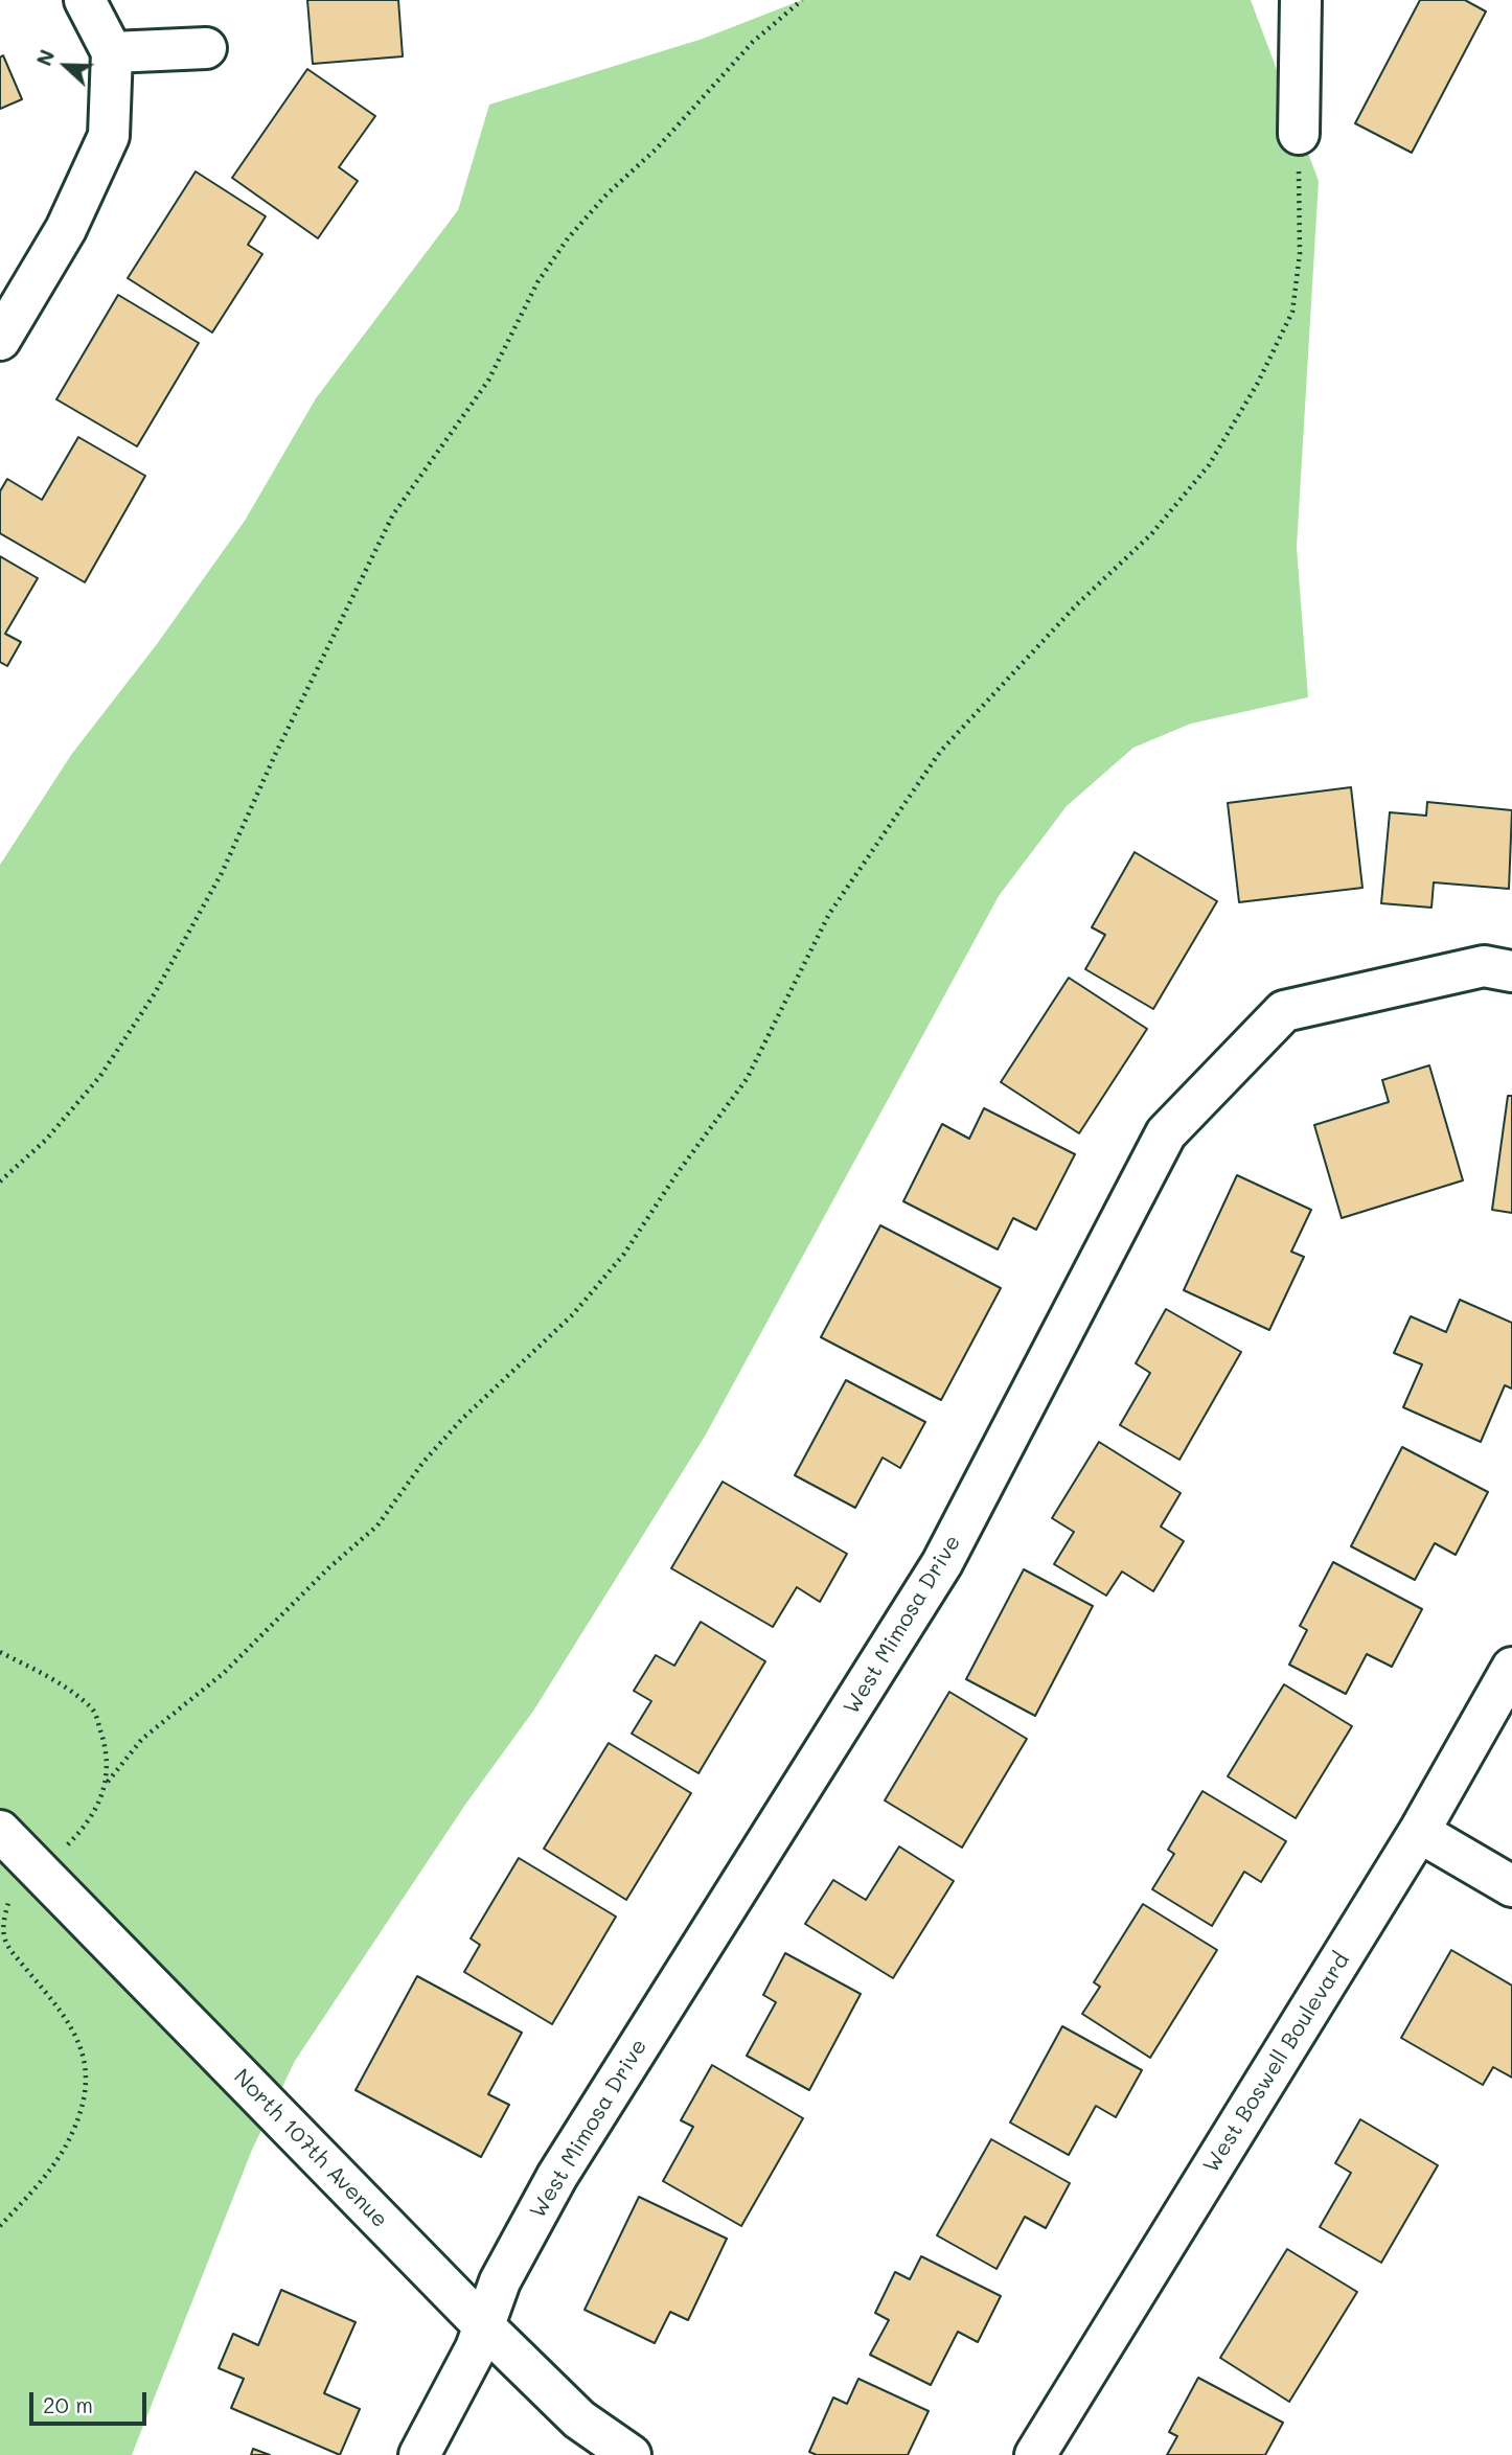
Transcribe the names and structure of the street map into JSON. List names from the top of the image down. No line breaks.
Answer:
{"streets":{"street":["West Mimosa Drive","West Boswell Boulevard","North 107th Avenue"]},"crossings":[["West Mimosa Drive","North 107th Avenue"]],"scale_bar":"20 m","north":"left"}
